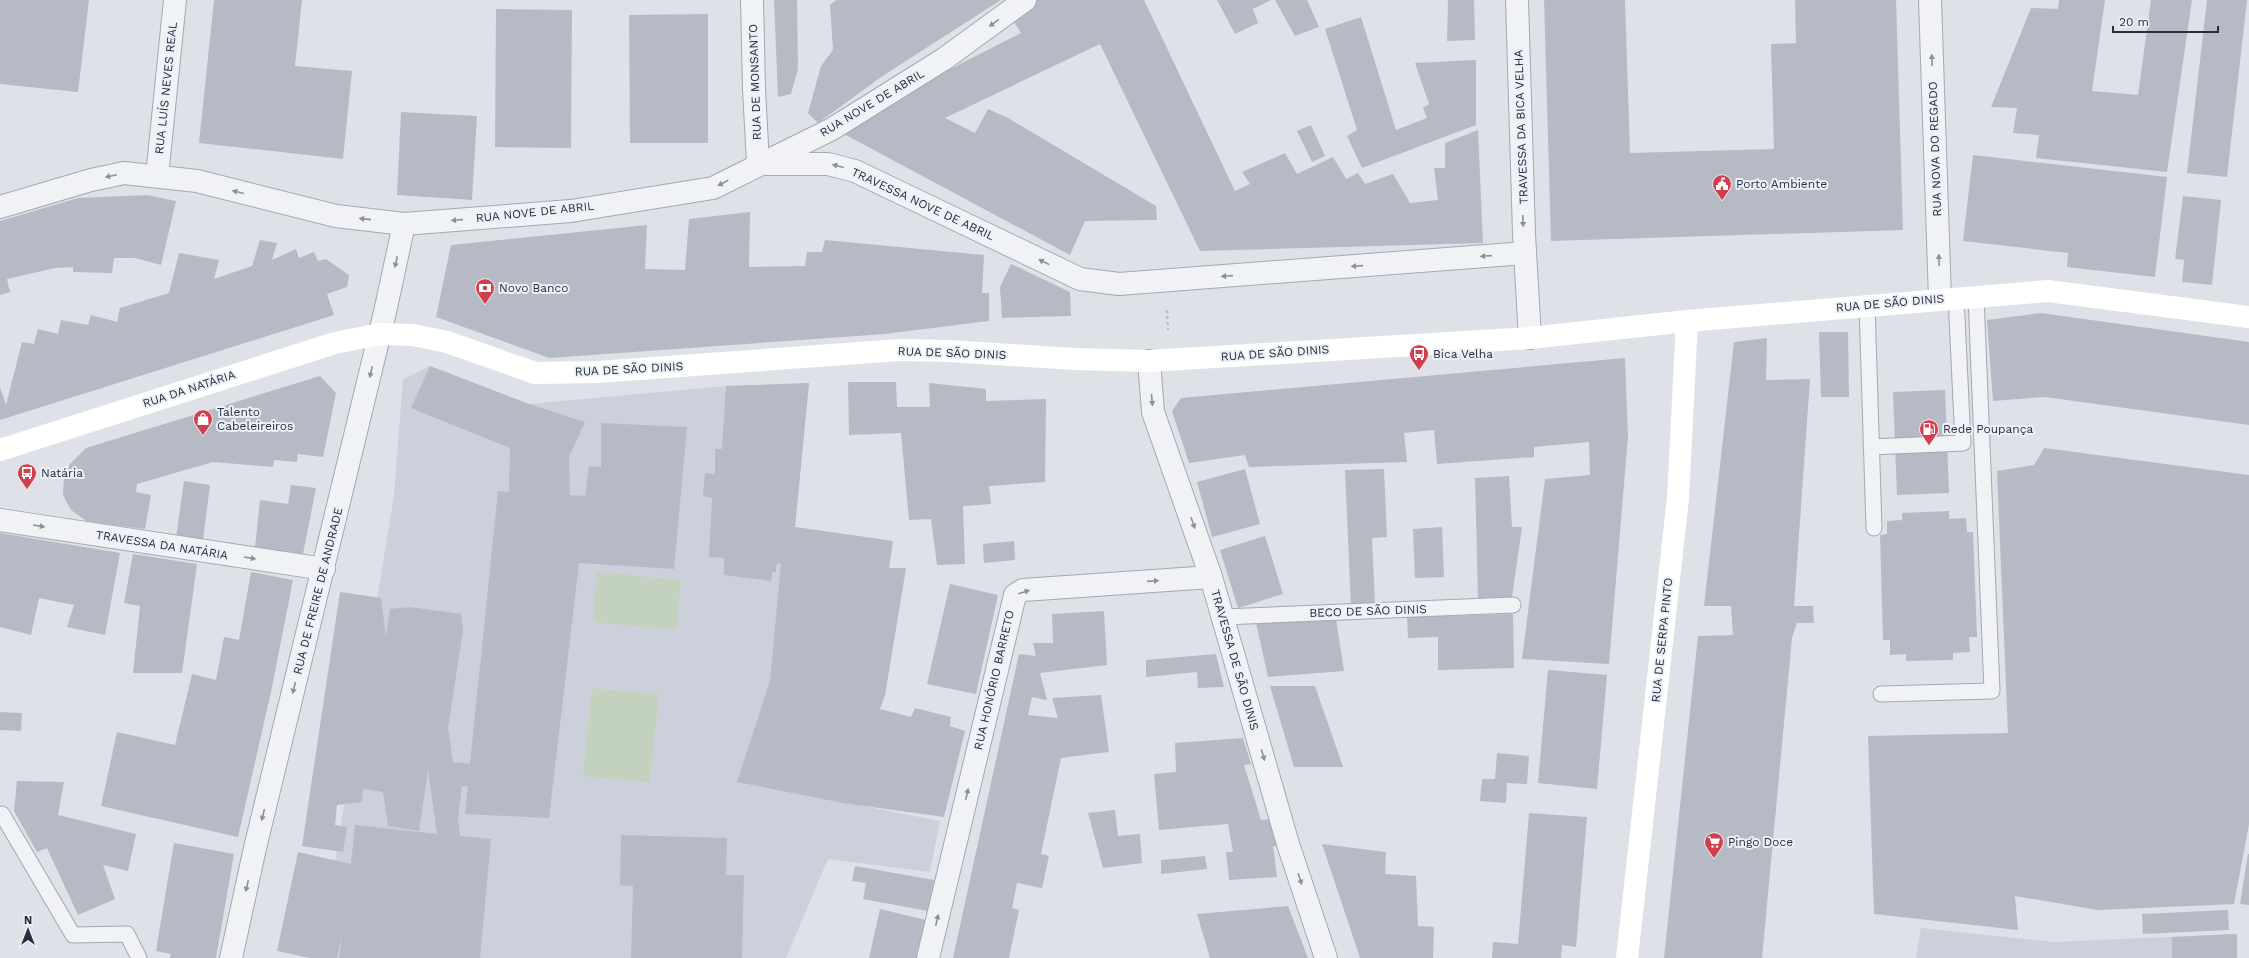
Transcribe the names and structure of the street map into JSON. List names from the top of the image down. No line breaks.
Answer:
{"streets":{"street":["RUA DE MONSANTO","RUA LUÍS NEVES REAL","RUA NOVE DE ABRIL","TRAVESSA DA BICA VELHA","RUA NOVA DO REGADO","TRAVESSA NOVE DE ABRIL","RUA DE SÃO DINIS","RUA DA NATÁRIA","TRAVESSA DA NATÁRIA","RUA DE FREIRE DE ANDRADE","RUA DE SERPA PINTO","TRAVESSA DE SÃO DINIS","RUA HONÓRIO BARRETO"],"lane":["BECO DE SÃO DINIS"]},"crossings":[["RUA DE MONSANTO","RUA NOVE DE ABRIL"],["RUA DE MONSANTO","TRAVESSA NOVE DE ABRIL"],["RUA LUÍS NEVES REAL","RUA NOVE DE ABRIL"],["RUA NOVE DE ABRIL","TRAVESSA NOVE DE ABRIL"],["RUA NOVE DE ABRIL","RUA DE FREIRE DE ANDRADE"],["TRAVESSA DA BICA VELHA","TRAVESSA NOVE DE ABRIL"],["RUA NOVA DO REGADO","RUA DE SÃO DINIS"],["RUA DE SÃO DINIS","RUA DA NATÁRIA"],["RUA DE SÃO DINIS","RUA DE FREIRE DE ANDRADE"],["RUA DE SÃO DINIS","RUA DE SERPA PINTO"],["RUA DE SÃO DINIS","TRAVESSA DE SÃO DINIS"],["RUA DA NATÁRIA","RUA DE FREIRE DE ANDRADE"],["TRAVESSA DA NATÁRIA","RUA DE FREIRE DE ANDRADE"],["BECO DE SÃO DINIS","TRAVESSA DE SÃO DINIS"],["TRAVESSA DE SÃO DINIS","RUA HONÓRIO BARRETO"]],"one_way":["RUA NOVE DE ABRIL","TRAVESSA DA BICA VELHA","RUA NOVA DO REGADO","TRAVESSA NOVE DE ABRIL","TRAVESSA DA NATÁRIA","RUA DE FREIRE DE ANDRADE","TRAVESSA DE SÃO DINIS","RUA HONÓRIO BARRETO"],"places":{"public building":["Porto Ambiente"],"bank":["Novo Banco"],"bus stop":["Bica Velha","Natária"],"shop":["Talento Cabeleireiros"],"fuel station":["Rede Poupança"],"supermarket":["Pingo Doce"]},"scale_bar":"20 m","north":"top"}
